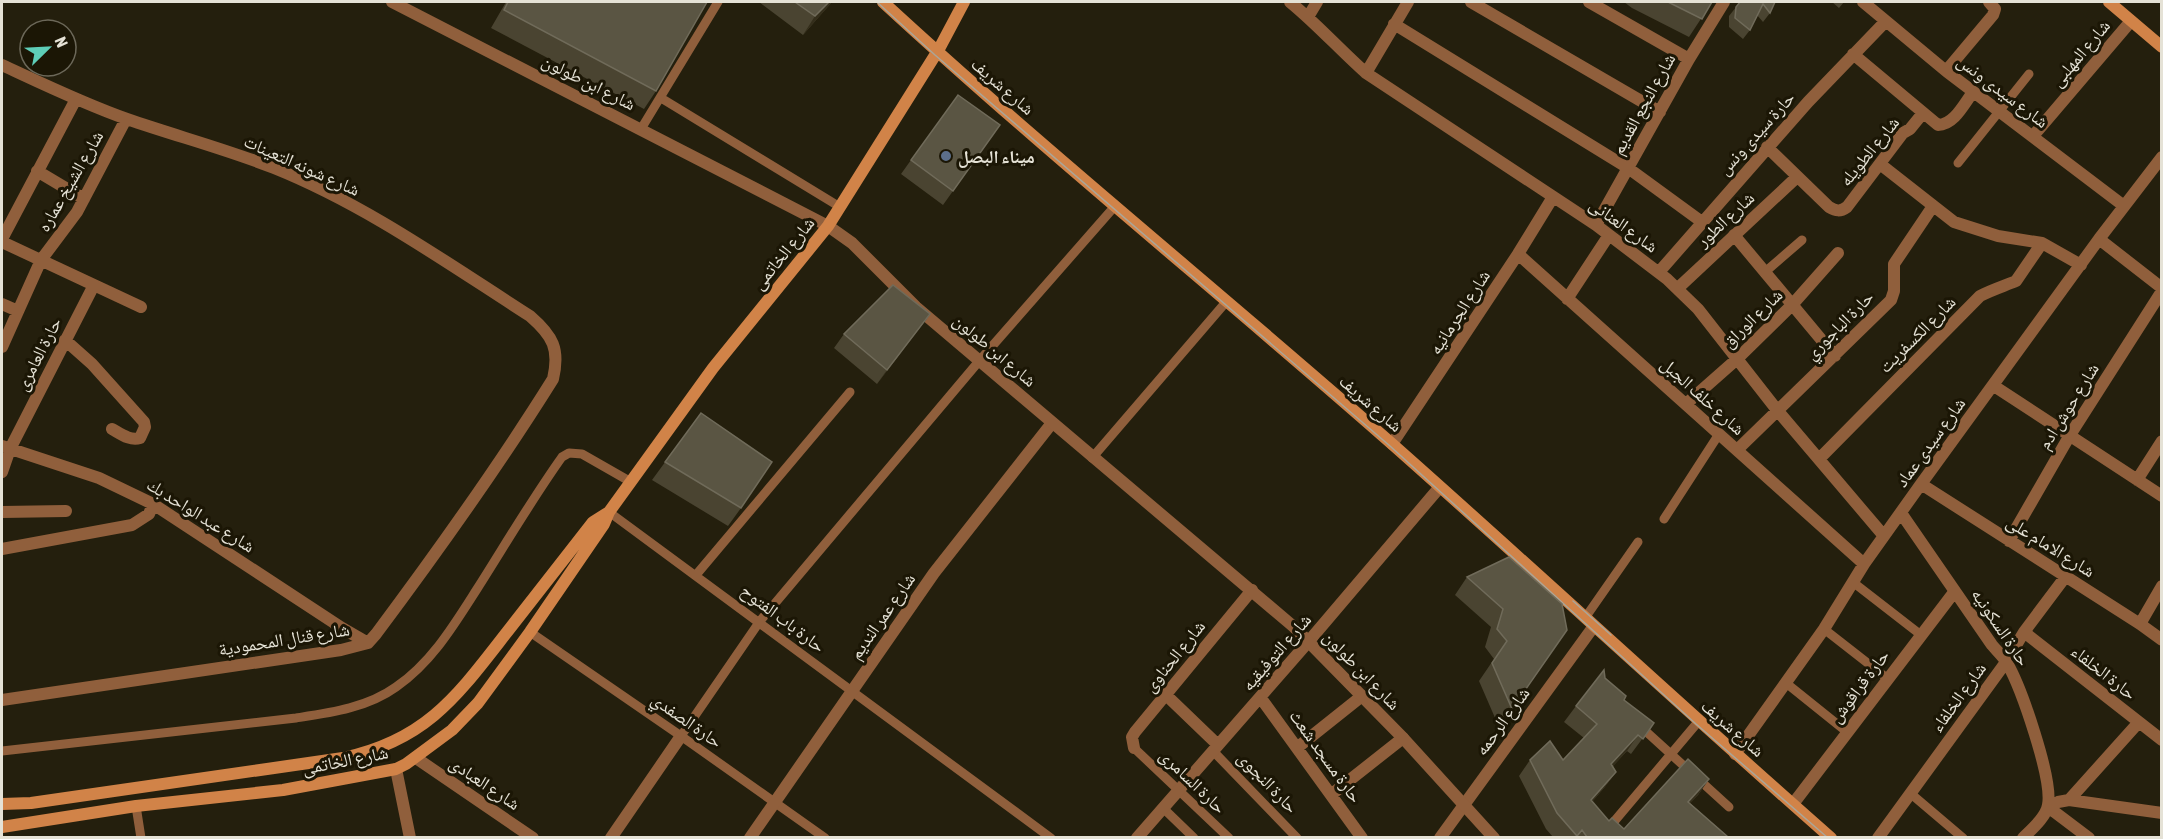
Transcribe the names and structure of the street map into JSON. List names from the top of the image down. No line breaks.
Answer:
{"streets":{"main road":["شارع شريف","شارع الخاتمى"],"street":["شارع المهلبى","شارع ابن طولون","شارع سيدى ونس","شارع النجع القديم","حارة سيدى ونس","شارع الطويله","شارع شونه التعينات","شارع الشيخ عماره","شارع الطور","شارع العنانى","شارع الجرمانيه","شارع الوراق","حارة الباجوري","شارع الكسفريت","حارة العامرى","شارع خلف الجبل","شارع حوش ادم","شارع سيدى عماد","شارع عبد الواحد بك","شارع الامام على","شارع عمر النديم","حارة السكونيه","شارع قنال المحمودية","شارع التوفيقيه","شارع الحناوى","حارة الخلفاء","حارة قراقوش","شارع الخلفاء","شارع الرحمه","حارة مسجد شعث","حارة النجوى","شارع العبادى"],"lane":["حارة باب الفتوح","حارة الصفدي","حارة السامرى"]},"crossings":[["شارع المهلبى","شارع سيدى ونس"],["شارع ابن طولون","شارع الخاتمى"],["شارع ابن طولون","شارع عمر النديم"],["شارع ابن طولون","شارع التوفيقيه"],["شارع ابن طولون","شارع الحناوى"],["شارع ابن طولون","شارع الرحمه"],["شارع شريف","شارع الخاتمى"],["شارع شريف","شارع الجرمانيه"],["شارع شريف","شارع سيدى عماد"],["شارع شريف","شارع التوفيقيه"],["شارع شريف","حارة قراقوش"],["شارع شريف","شارع الرحمه"],["شارع سيدى ونس","حارة سيدى ونس"],["شارع سيدى ونس","شارع سيدى عماد"],["شارع النجع القديم","شارع العنانى"],["حارة سيدى ونس","شارع العنانى"],["شارع الطويله","شارع الطور"],["شارع شونه التعينات","شارع الشيخ عماره"],["شارع شونه التعينات","شارع قنال المحمودية"],["شارع الشيخ عماره","حارة العامرى"],["شارع الطور","شارع العنانى"],["شارع العنانى","شارع الجرمانيه"],["شارع العنانى","شارع الوراق"],["شارع العنانى","حارة الباجوري"],["شارع العنانى","شارع الكسفريت"],["شارع العنانى","شارع سيدى عماد"],["شارع الخاتمى","حارة باب الفتوح"],["شارع الخاتمى","حارة الصفدي"],["شارع الخاتمى","شارع العبادى"],["شارع الجرمانيه","شارع خلف الجبل"],["شارع الوراق","شارع خلف الجبل"],["حارة الباجوري","شارع خلف الجبل"],["حارة العامرى","شارع عبد الواحد بك"],["شارع خلف الجبل","شارع سيدى عماد"],["شارع حوش ادم","شارع الامام على"],["شارع سيدى عماد","شارع الامام على"],["شارع سيدى عماد","حارة السكونيه"],["شارع عبد الواحد بك","شارع قنال المحمودية"],["شارع الامام على","شارع الخلفاء"],["شارع عمر النديم","حارة باب الفتوح"],["شارع عمر النديم","حارة الصفدي"],["حارة السكونيه","حارة قراقوش"],["حارة السكونيه","شارع الخلفاء"],["شارع التوفيقيه","حارة مسجد شعث"],["شارع التوفيقيه","حارة السامرى"],["شارع التوفيقيه","حارة النجوى"],["شارع الحناوى","حارة السامرى"],["شارع الحناوى","حارة النجوى"],["حارة الخلفاء","شارع الخلفاء"]],"places":["ميناء البصل"],"north":"top right"}
